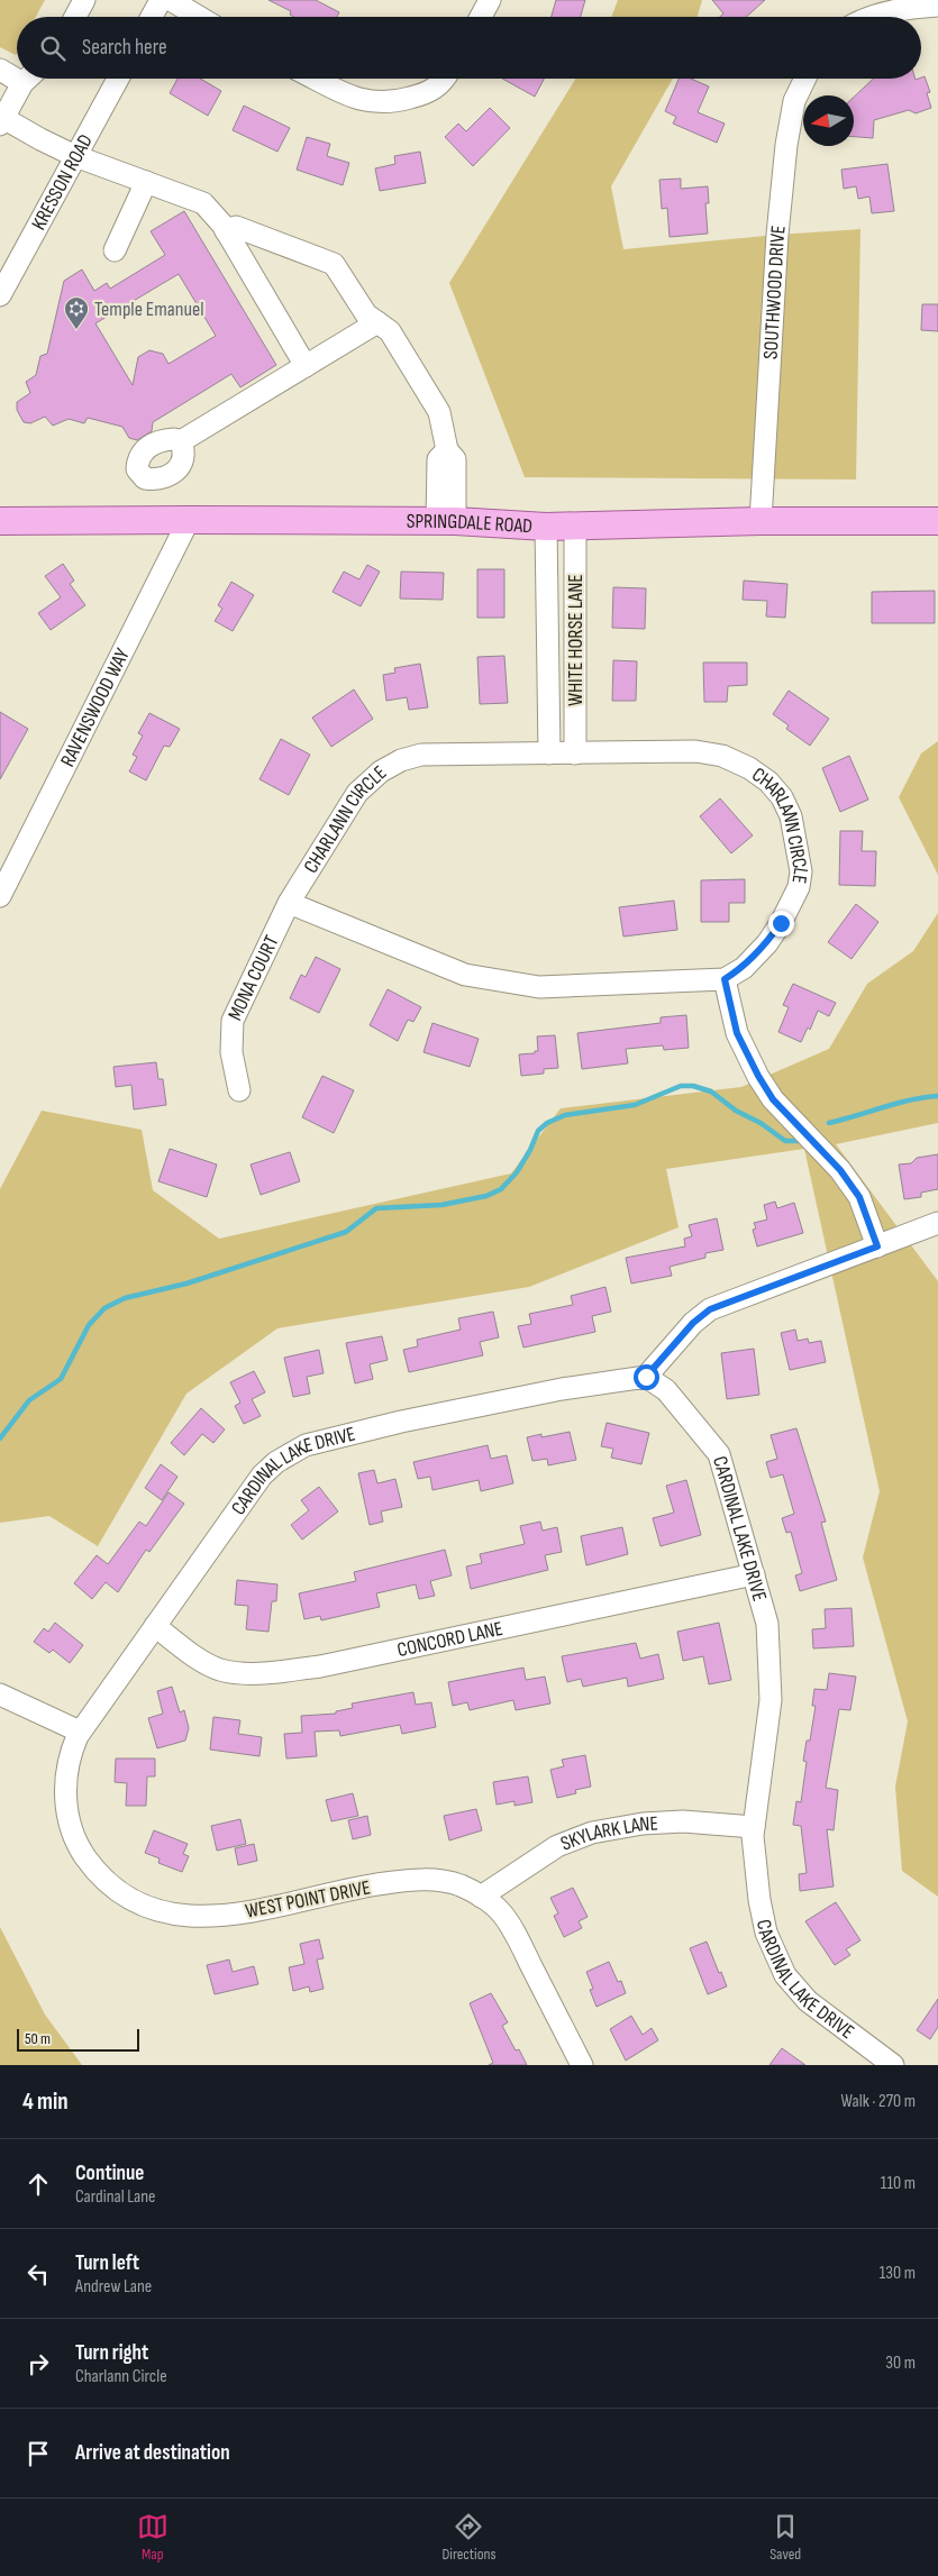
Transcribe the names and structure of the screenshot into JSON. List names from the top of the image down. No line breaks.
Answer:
{"streets":{"main road":["SPRINGDALE ROAD"],"street":["KRESSON ROAD","SOUTHWOOD DRIVE","WHITE HORSE LANE","RAVENSWOOD WAY","CHARLANN CIRCLE","MONA COURT","CARDINAL LAKE DRIVE","CONCORD LANE","SKYLARK LANE","WEST POINT DRIVE"]},"crossings":[["SOUTHWOOD DRIVE","SPRINGDALE ROAD"],["SPRINGDALE ROAD","WHITE HORSE LANE"],["SPRINGDALE ROAD","RAVENSWOOD WAY"],["WHITE HORSE LANE","CHARLANN CIRCLE"],["CHARLANN CIRCLE","MONA COURT"],["CARDINAL LAKE DRIVE","CONCORD LANE"],["CARDINAL LAKE DRIVE","SKYLARK LANE"],["CARDINAL LAKE DRIVE","WEST POINT DRIVE"],["SKYLARK LANE","WEST POINT DRIVE"]],"places":{"synagogue":["Temple Emanuel"]},"scale_bar":"50 m","north":"left","page":{"search":"Search here","scale":"50 m","heading":["4 min","Walk · 270 m"],"list":[["Continue","Cardinal Lane","110 m"],["Turn left","Andrew Lane","130 m"],["Turn right","Charlann Circle","30 m"],"Arrive at destination"],"nav":["Map","Directions","Saved"]}}
